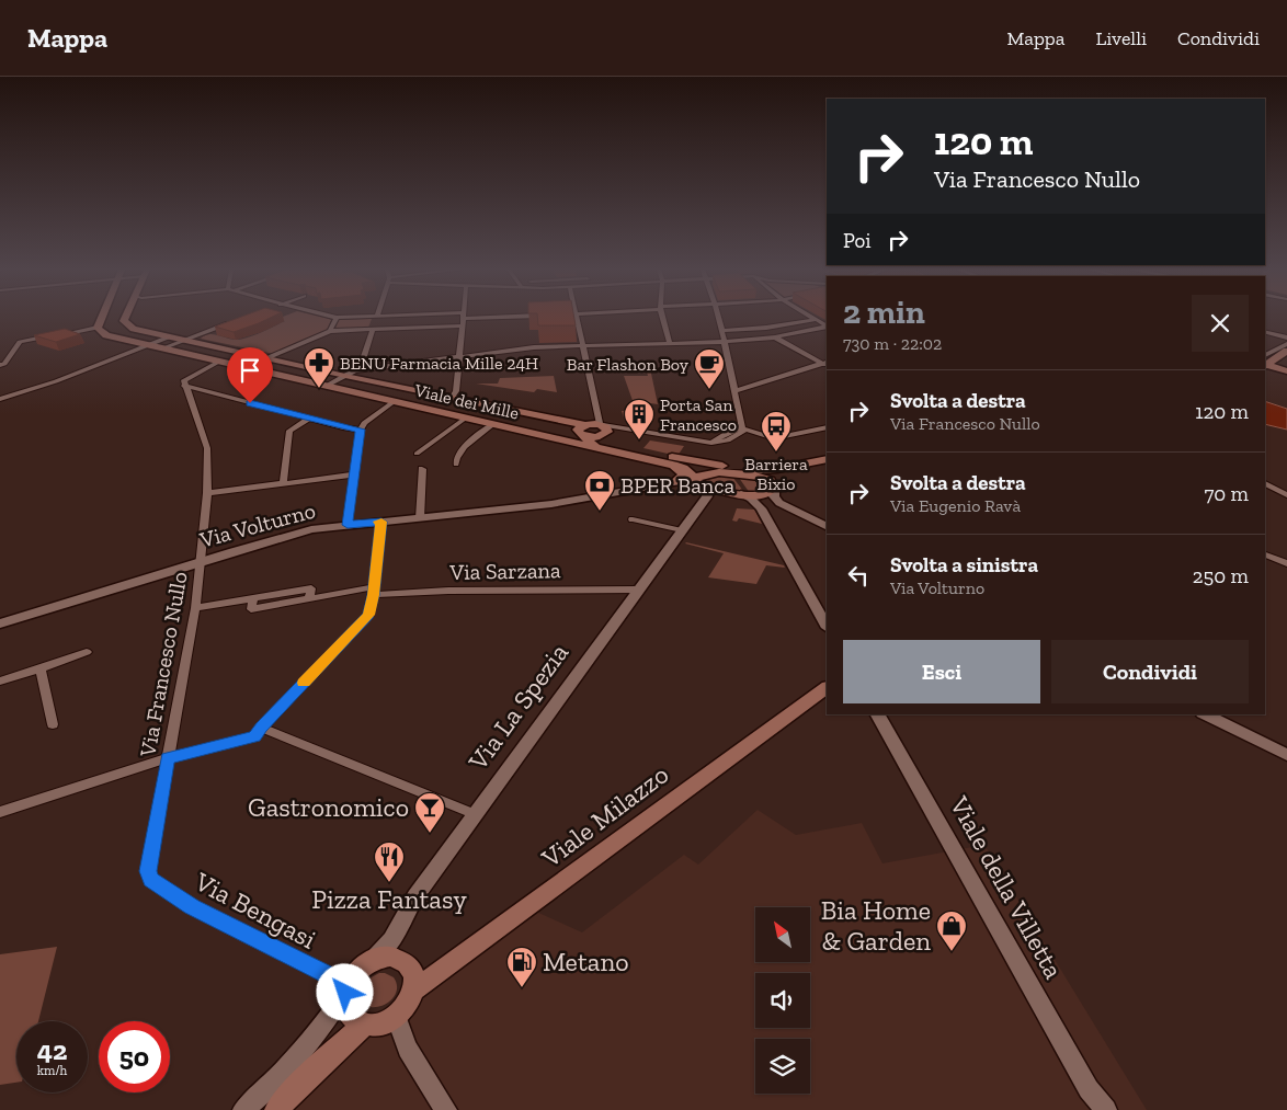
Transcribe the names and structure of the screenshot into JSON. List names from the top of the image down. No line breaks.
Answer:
{"streets":{"main road":["Viale dei Mille","Via La Spezia","Viale Milazzo"],"street":["Via Volturno","Via Sarzana","Via Francesco Nullo","Viale della Villetta","Via Bengasi"]},"crossings":[["Viale dei Mille","Via Volturno"],["Viale dei Mille","Via La Spezia"],["Via Volturno","Via Francesco Nullo"],["Via Volturno","Via La Spezia"],["Via Sarzana","Via Francesco Nullo"],["Via Sarzana","Via La Spezia"],["Via Francesco Nullo","Via Bengasi"],["Via La Spezia","Viale Milazzo"],["Via La Spezia","Via Bengasi"],["Viale Milazzo","Via Bengasi"]],"places":{"pharmacy":["BENU Farmacia Mille 24H"],"cafe":["Bar Flashon Boy"],"building":["Porta San Francesco"],"bus stop":["Barriera Bixio"],"bank":["BPER Banca"],"bar":["Gastronomico"],"restaurant":["Pizza Fantasy"],"shop":["Bia Home & Garden"],"fuel station":["Metano"]},"north":"top left","page":{"header":"Mappa","nav":["Mappa","Livelli","Condividi"],"turn":["120 m","Via Francesco Nullo"],"then":"Poi","heading":["2 min","730 m · 22:02"],"list":[{"name":"Svolta a destra","note":"Via Francesco Nullo","value":"120 m"},{"name":"Svolta a destra","note":"Via Eugenio Ravà","value":"70 m"},{"name":"Svolta a sinistra","note":"Via Volturno","value":"250 m"}],"buttons":["Esci","Condividi"],"speed":"42 km/h","limit":"50"}}
